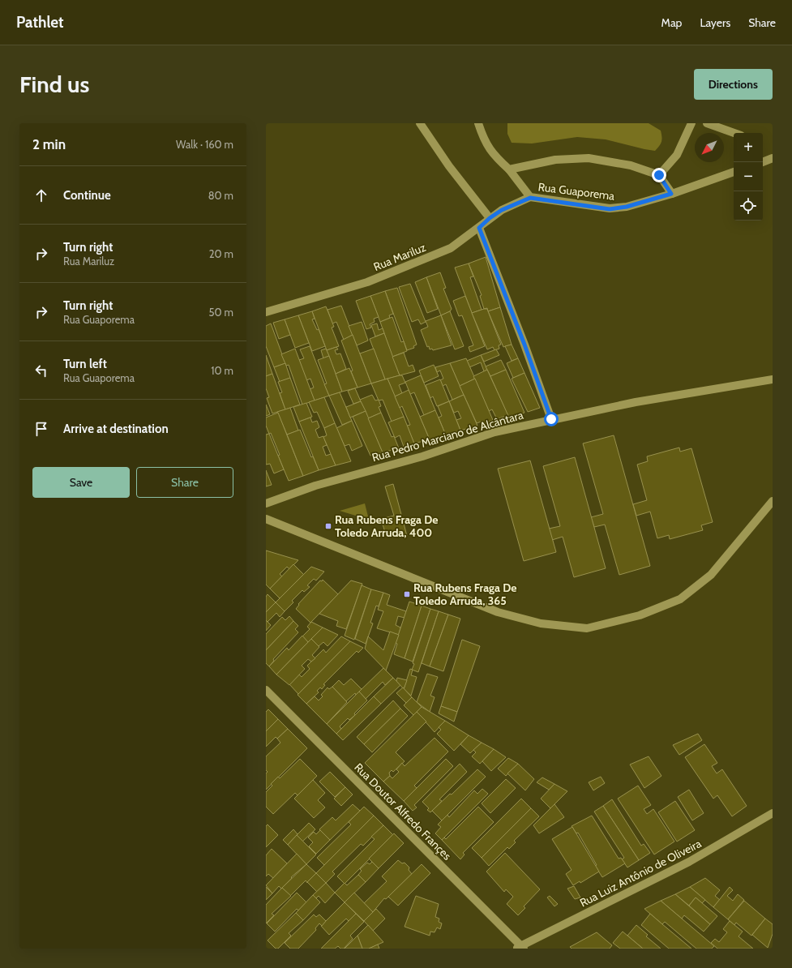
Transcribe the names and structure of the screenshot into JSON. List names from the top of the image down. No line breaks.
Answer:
{"streets":{"street":["Rua Guaporema","Rua Mariluz","Rua Pedro Marciano de Alcântara","Rua Doutor Alfredo Françes","Rua Luiz Antônio de Oliveira"]},"crossings":[["Rua Guaporema","Rua Mariluz"],["Rua Doutor Alfredo Françes","Rua Luiz Antônio de Oliveira"]],"places":{"transit":["Rua Rubens Fraga De Toledo Arruda, 400","Rua Rubens Fraga De Toledo Arruda, 365"]},"north":"bottom left","page":{"header":"Pathlet","nav":["Map","Layers","Share"],"buttons":["Directions",["Save","Share"]],"title":"Find us","heading":["2 min","Walk · 160 m"],"map_buttons":["+","−"],"list":[["Continue","80 m"],["Turn right","Rua Mariluz","20 m"],["Turn right","Rua Guaporema","50 m"],["Turn left","Rua Guaporema","10 m"],"Arrive at destination"]}}
